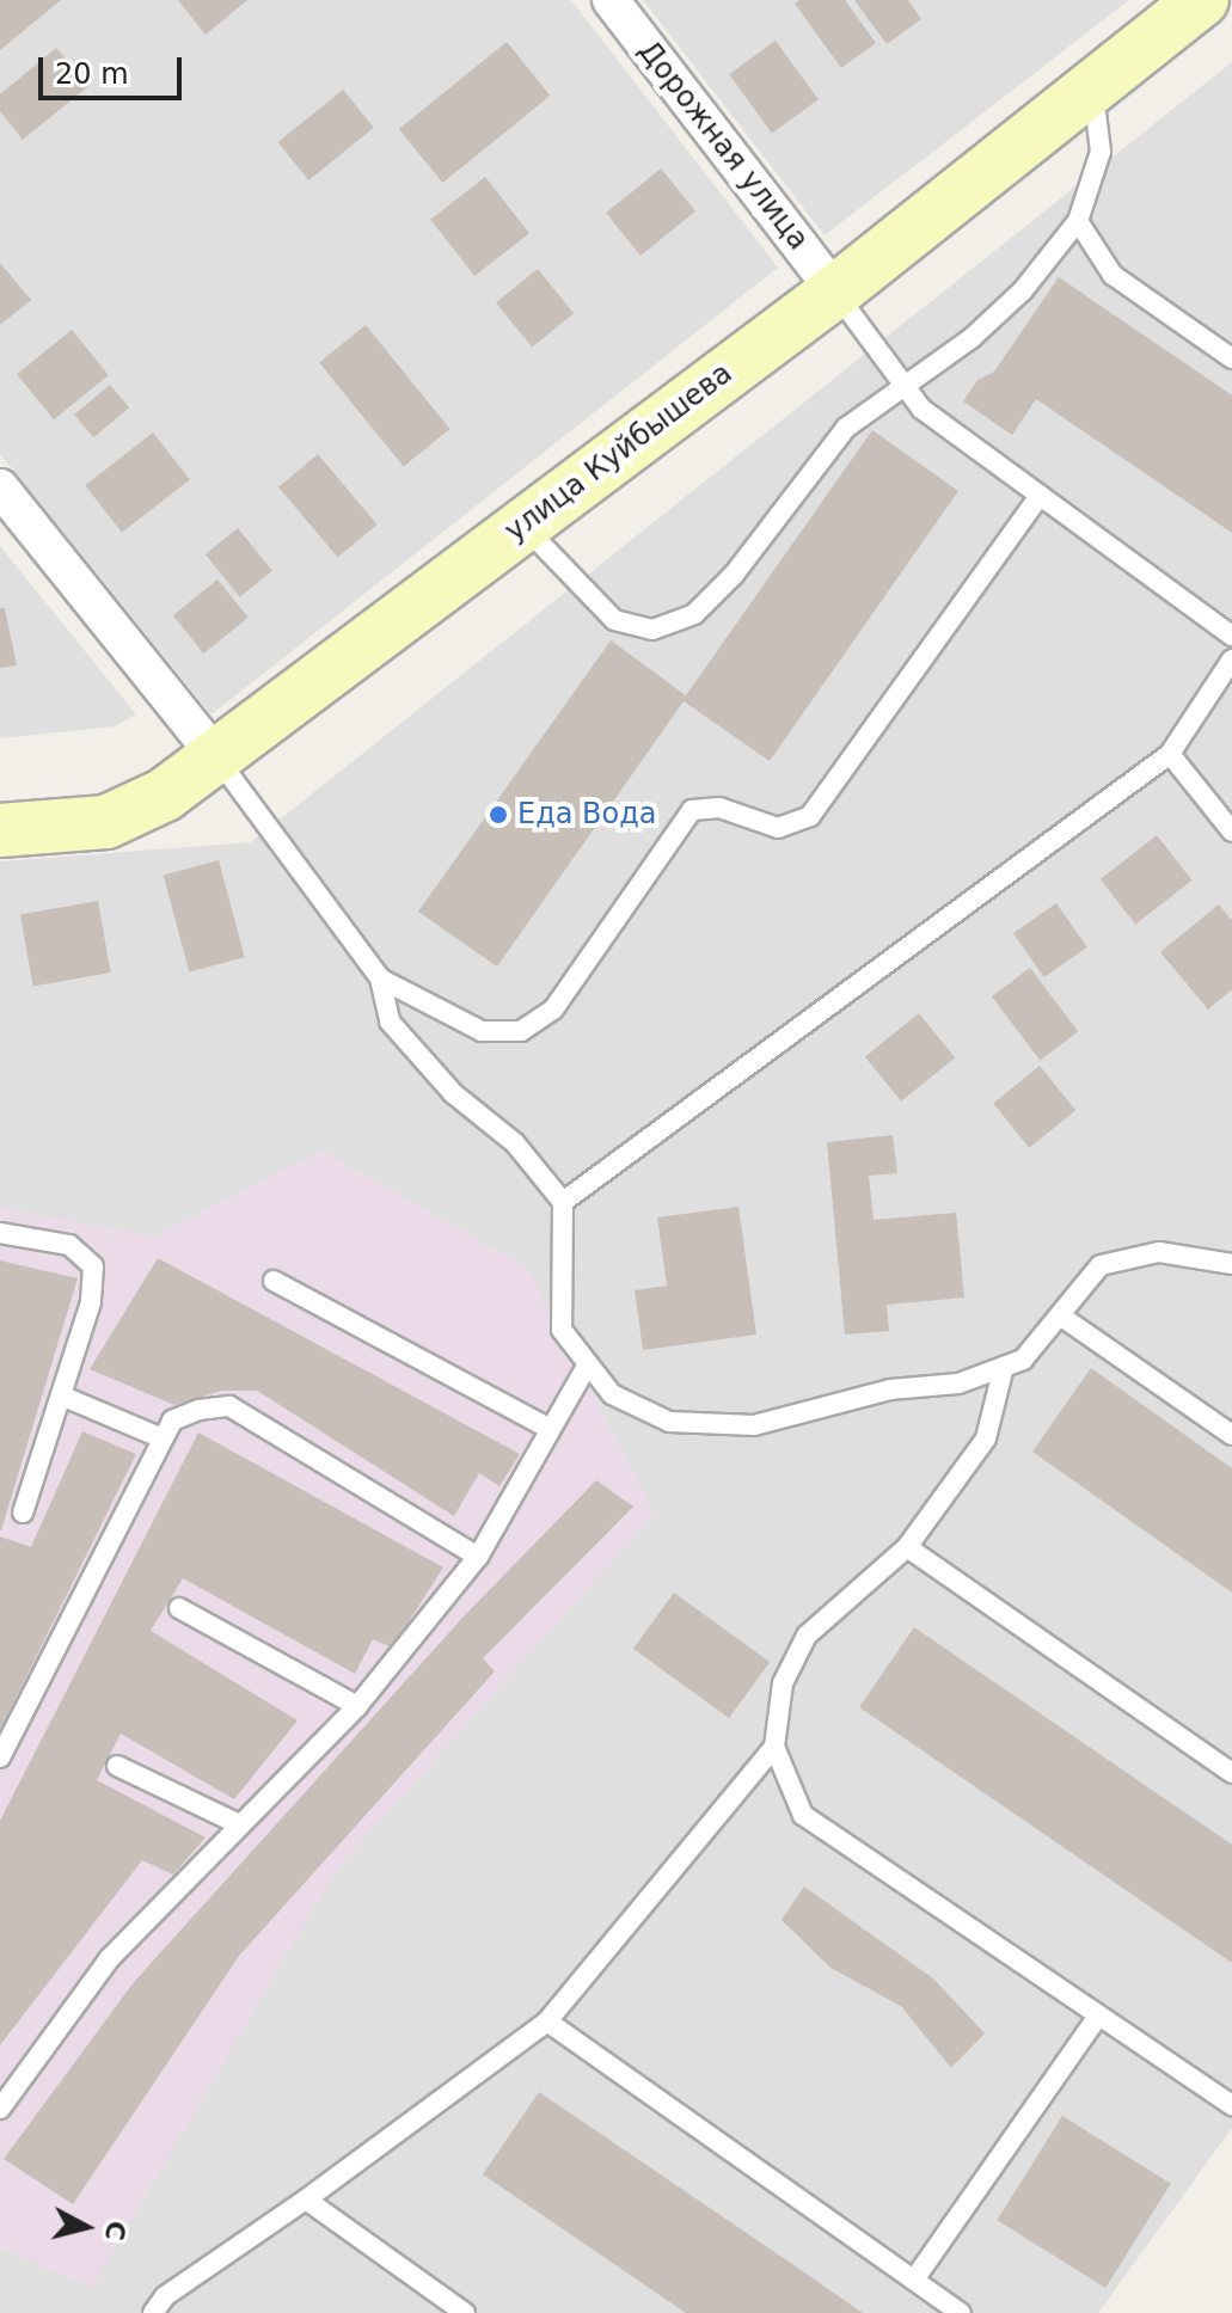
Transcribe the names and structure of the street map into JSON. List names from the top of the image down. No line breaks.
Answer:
{"streets":{"main road":["улица Куйбышева"],"street":["Дорожная улица"]},"crossings":[["Дорожная улица","улица Куйбышева"]],"places":["Еда Вода"],"scale_bar":"20 m","north":"right"}
